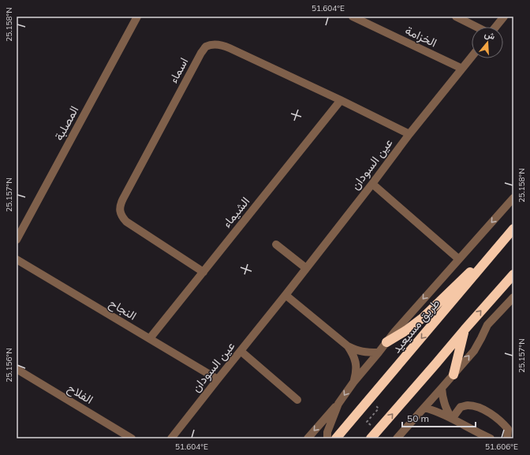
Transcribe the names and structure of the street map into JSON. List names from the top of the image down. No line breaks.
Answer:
{"streets":{"highway":["طريق مسيعيد"],"street":["الخزامة","اسماء","المصلبة","عين السودان","الشيماء","النجاح","الفلاح"]},"crossings":[["الخزامة","عين السودان"],["اسماء","عين السودان"],["اسماء","الشيماء"],["عين السودان","النجاح"],["الشيماء","النجاح"]],"scale_bar":"50 m","north":"top","coordinates":["51.604°E","25.158°N","25.157°N","25.156°N","51.606°E"]}
